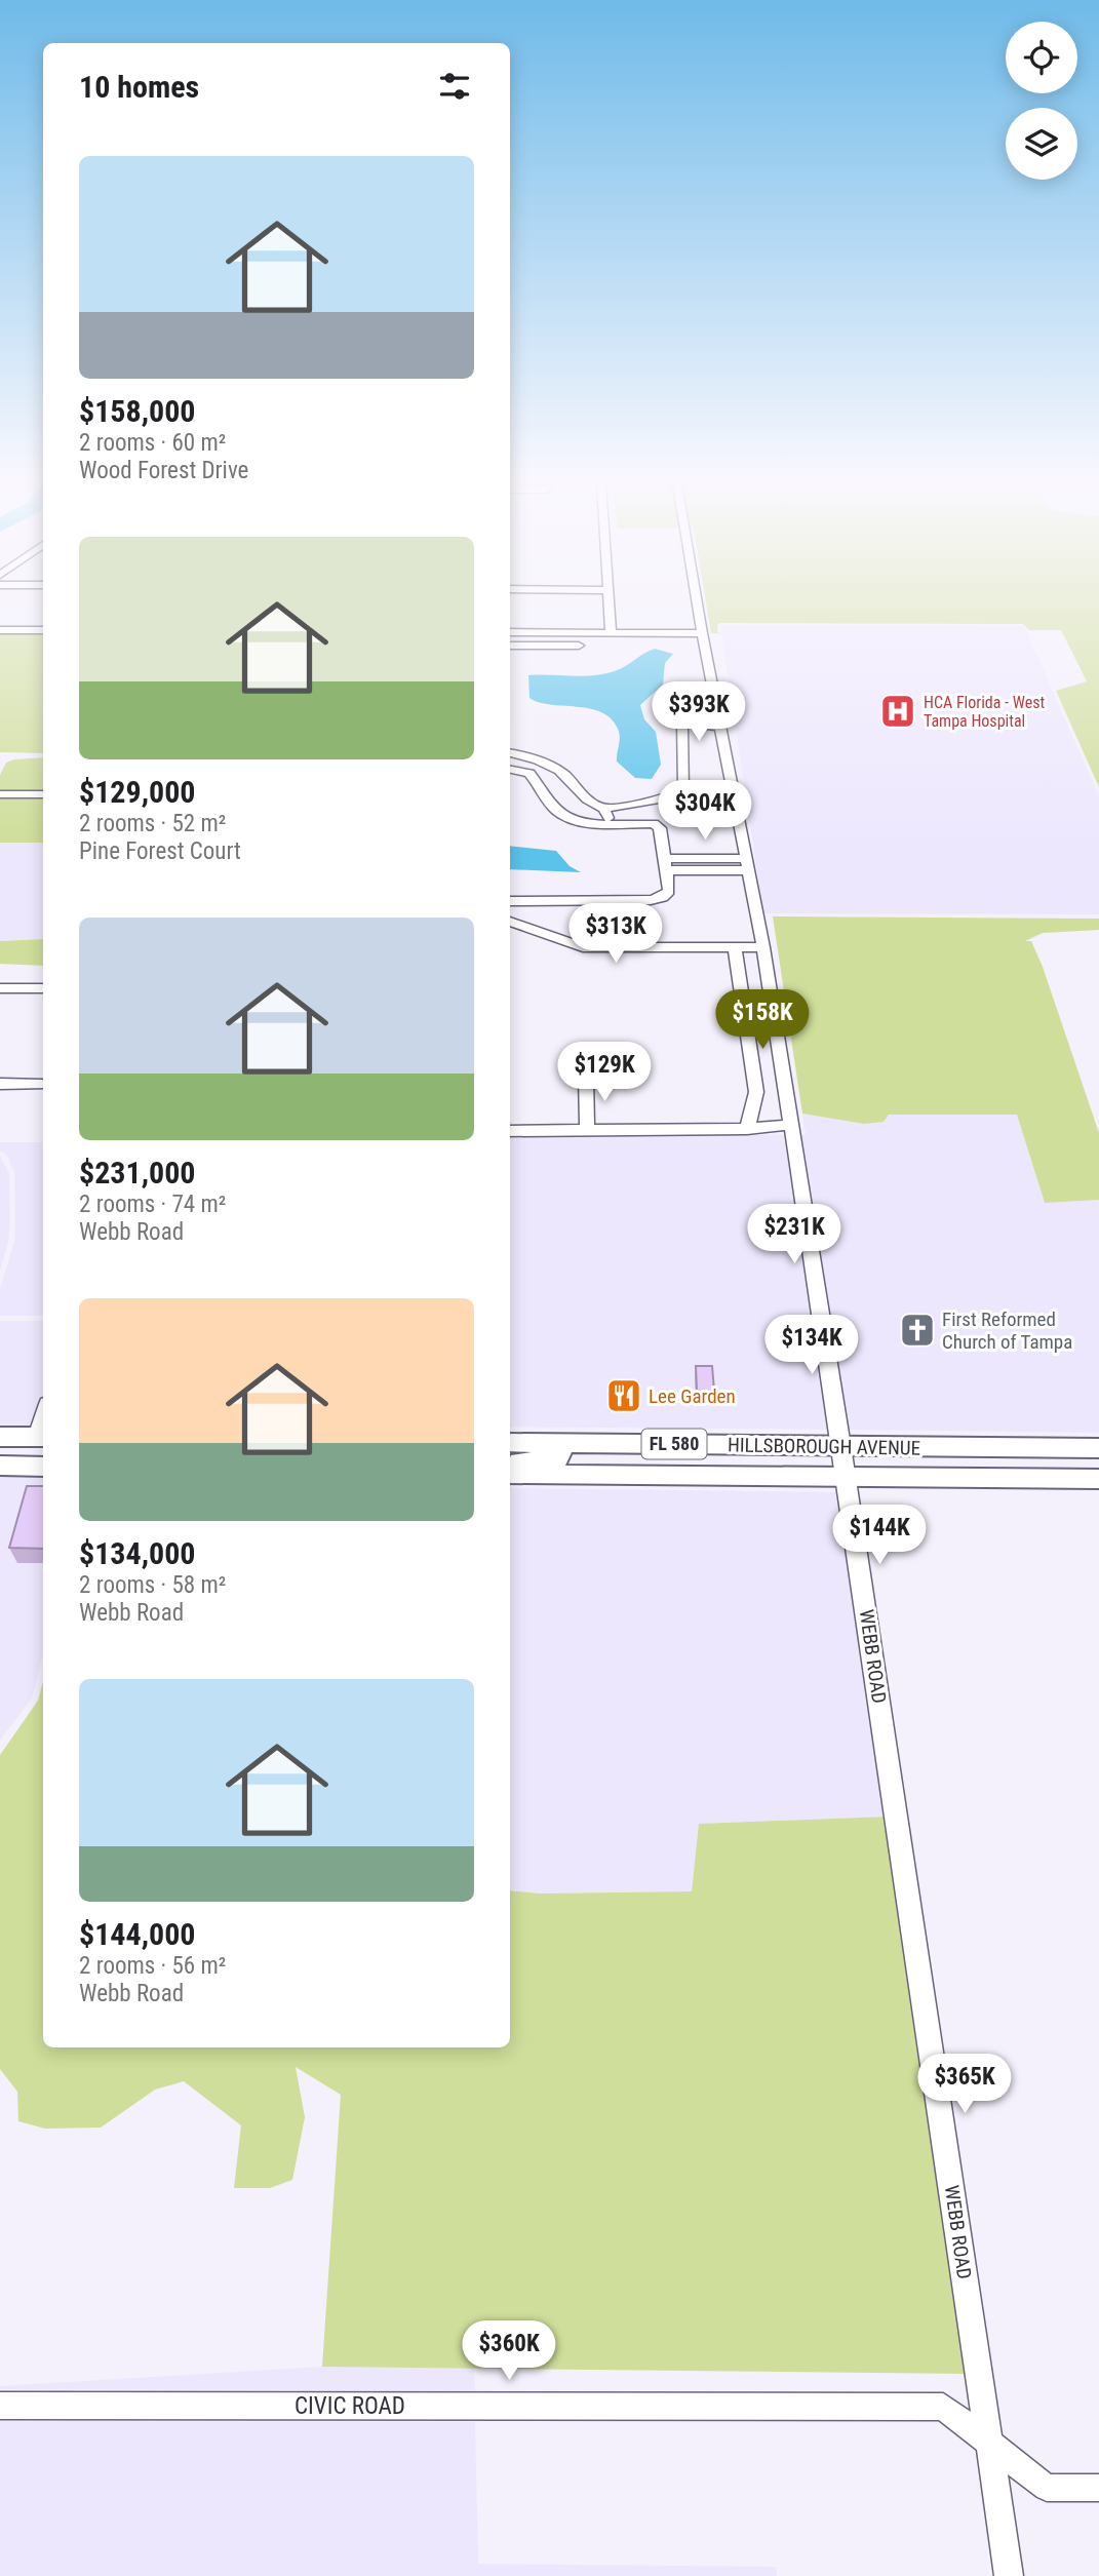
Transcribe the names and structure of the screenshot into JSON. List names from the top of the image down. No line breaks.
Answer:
{"streets":{"main road":["FL 580","HILLSBOROUGH AVENUE"],"street":["WEBB ROAD","CIVIC ROAD"]},"crossings":[["HILLSBOROUGH AVENUE","WEBB ROAD"],["WEBB ROAD","CIVIC ROAD"]],"places":{"hospital":["HCA Florida - West Tampa Hospital"],"church":["First Reformed Church of Tampa"],"restaurant":["Lee Garden"]},"page":{"heading":"10 homes","list":[{"name":"$158,000","note":"2 rooms · 60 m² · Wood Forest Drive"},{"name":"$129,000","note":"2 rooms · 52 m² · Pine Forest Court"},{"name":"$231,000","note":"2 rooms · 74 m² · Webb Road"},{"name":"$134,000","note":"2 rooms · 58 m² · Webb Road"},{"name":"$144,000","note":"2 rooms · 56 m² · Webb Road"}],"price":["$393K","$304K","$313K","$158K","$129K","$231K","$134K","$144K","$365K","$360K"]}}
